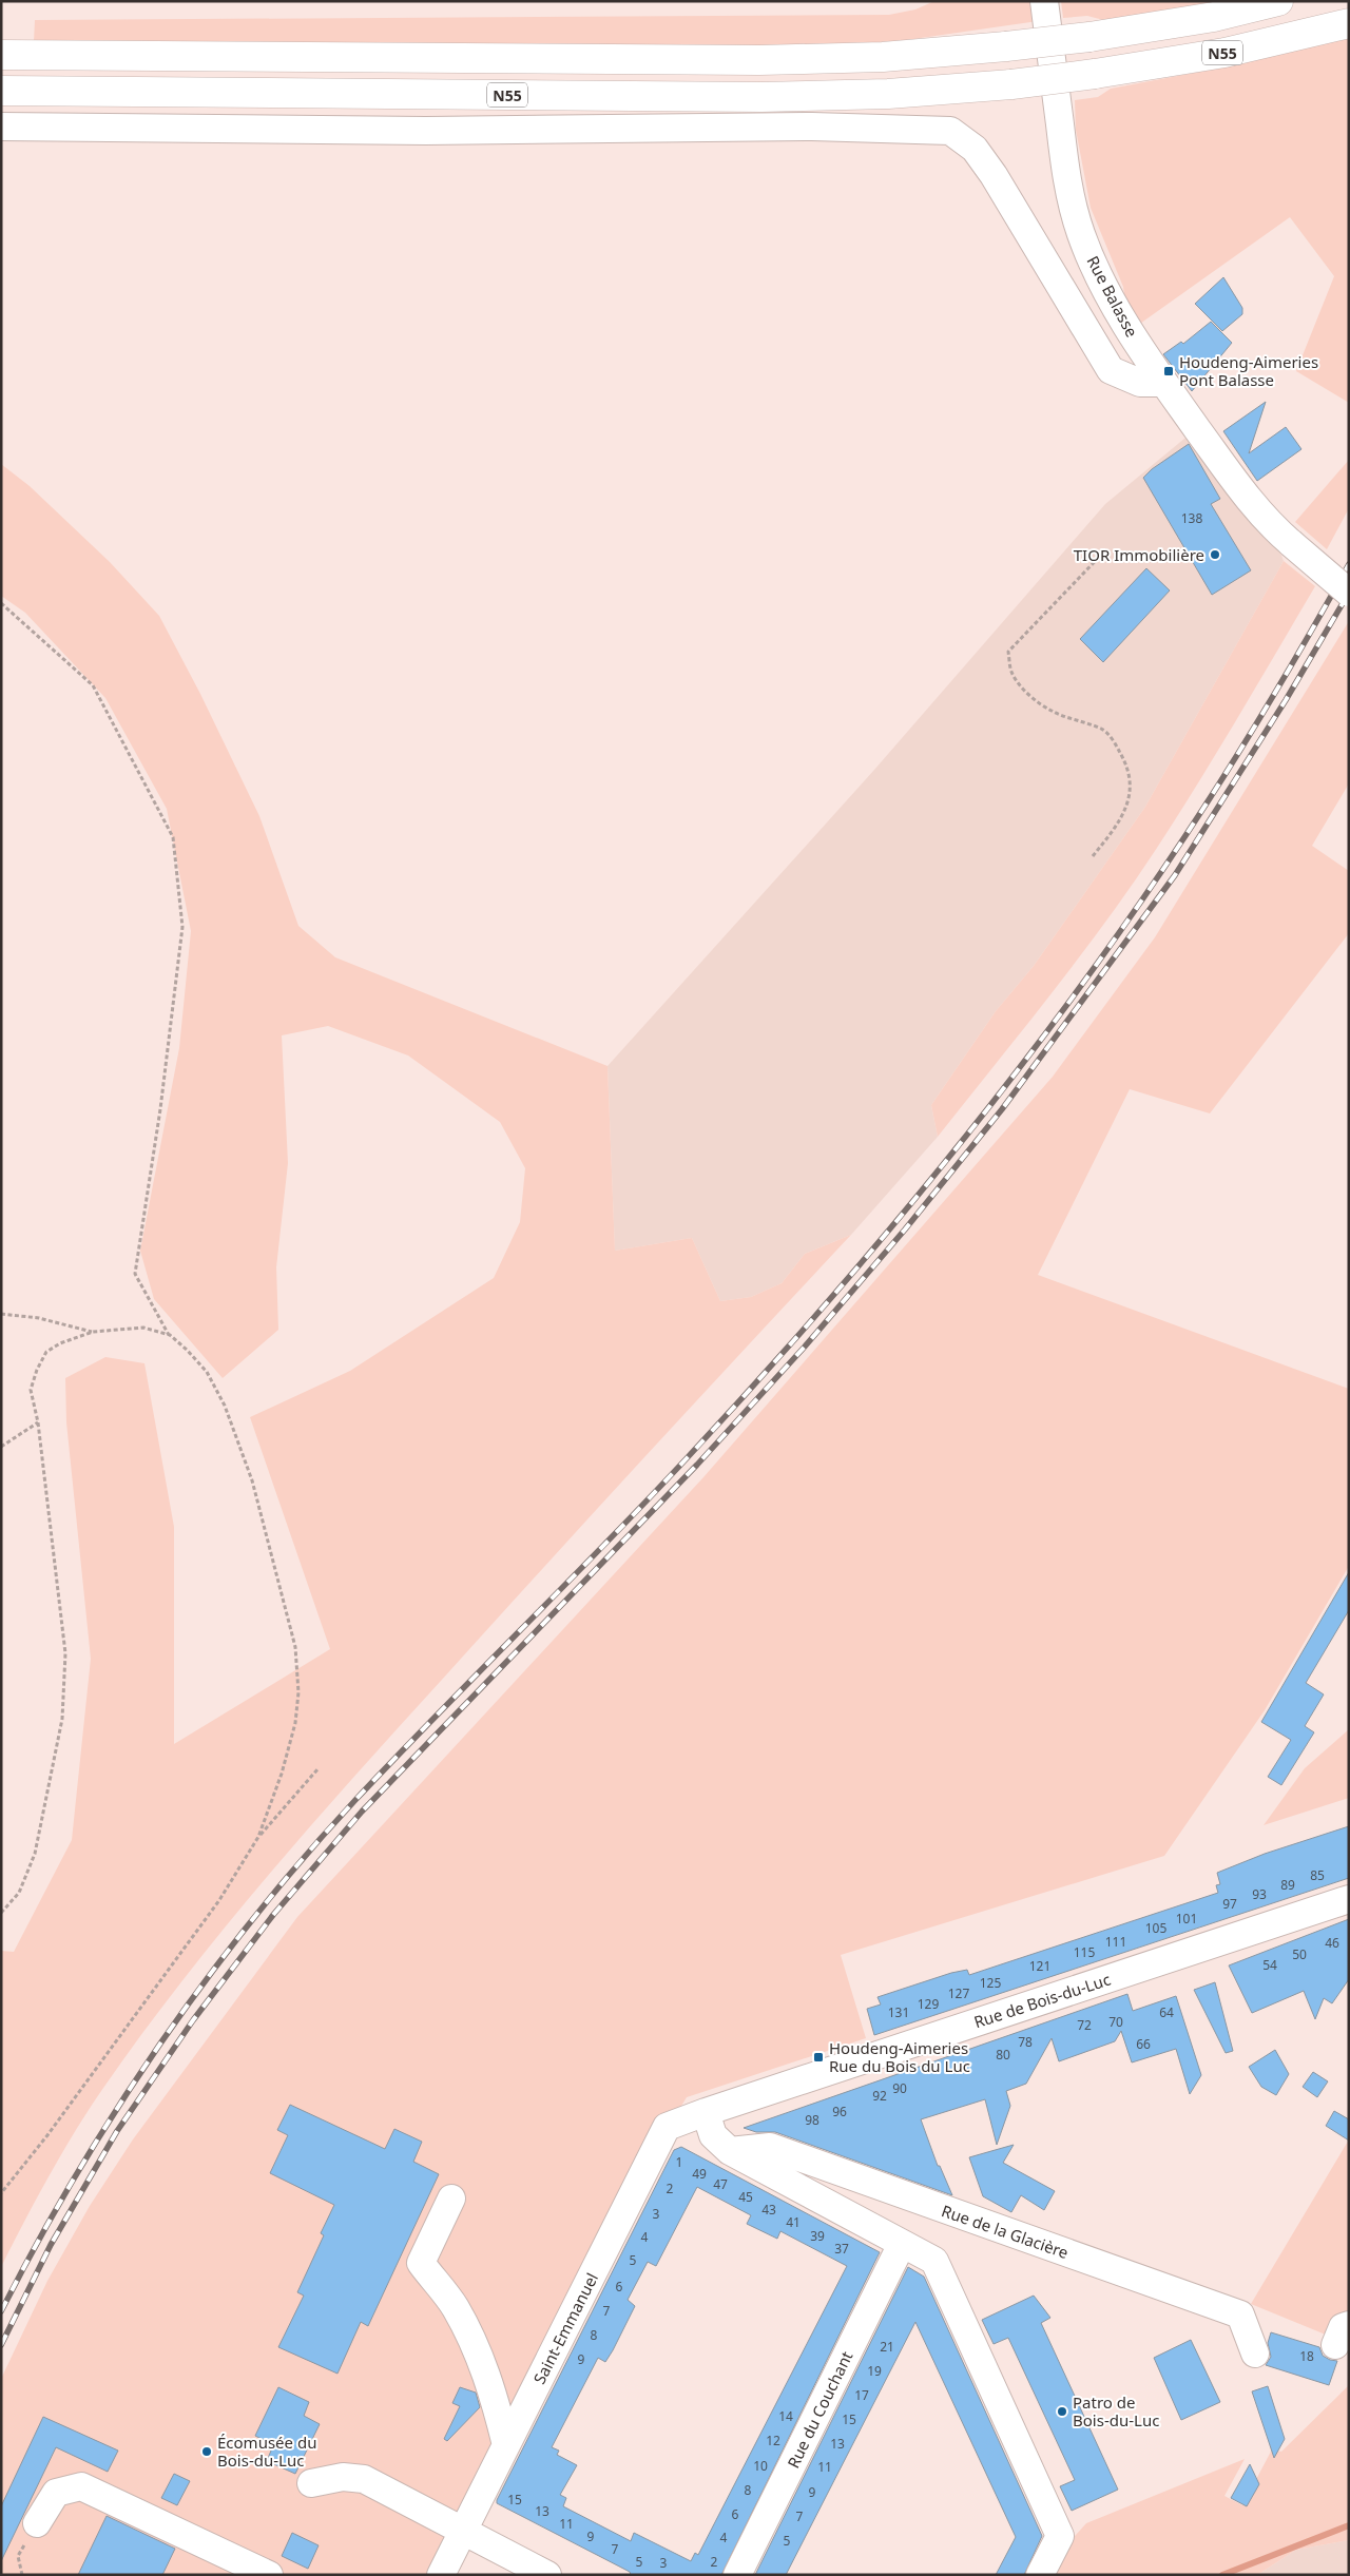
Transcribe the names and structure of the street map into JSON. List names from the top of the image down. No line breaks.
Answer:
{"streets":{"highway":["N55"],"street":["Rue Balasse","Rue de Bois-du-Luc","Rue de la Glacière","Saint-Emmanuel","Rue du Couchant"]},"crossings":[["Rue de Bois-du-Luc","Saint-Emmanuel"]],"places":{"transit":["Houdeng-Aimeries Pont Balasse","Houdeng-Aimeries Rue du Bois du Luc"],"other":["TIOR Immobilière","Patro de Bois-du-Luc","Écomusée du Bois-du-Luc"]},"house_numbers":["138","85","89","93","97","101","105","111","46","115","50","54","121","125","127","129","131","64","70","72","78","66","80","90","92","96","98","1","49","47","2","45","43","3","41","39","4","37","5","6","7","8","21","18","9","19","17","14","15","12","13","10","11","8","9","15","13","6","7","11","9","4","5","7","5","2","3"]}
